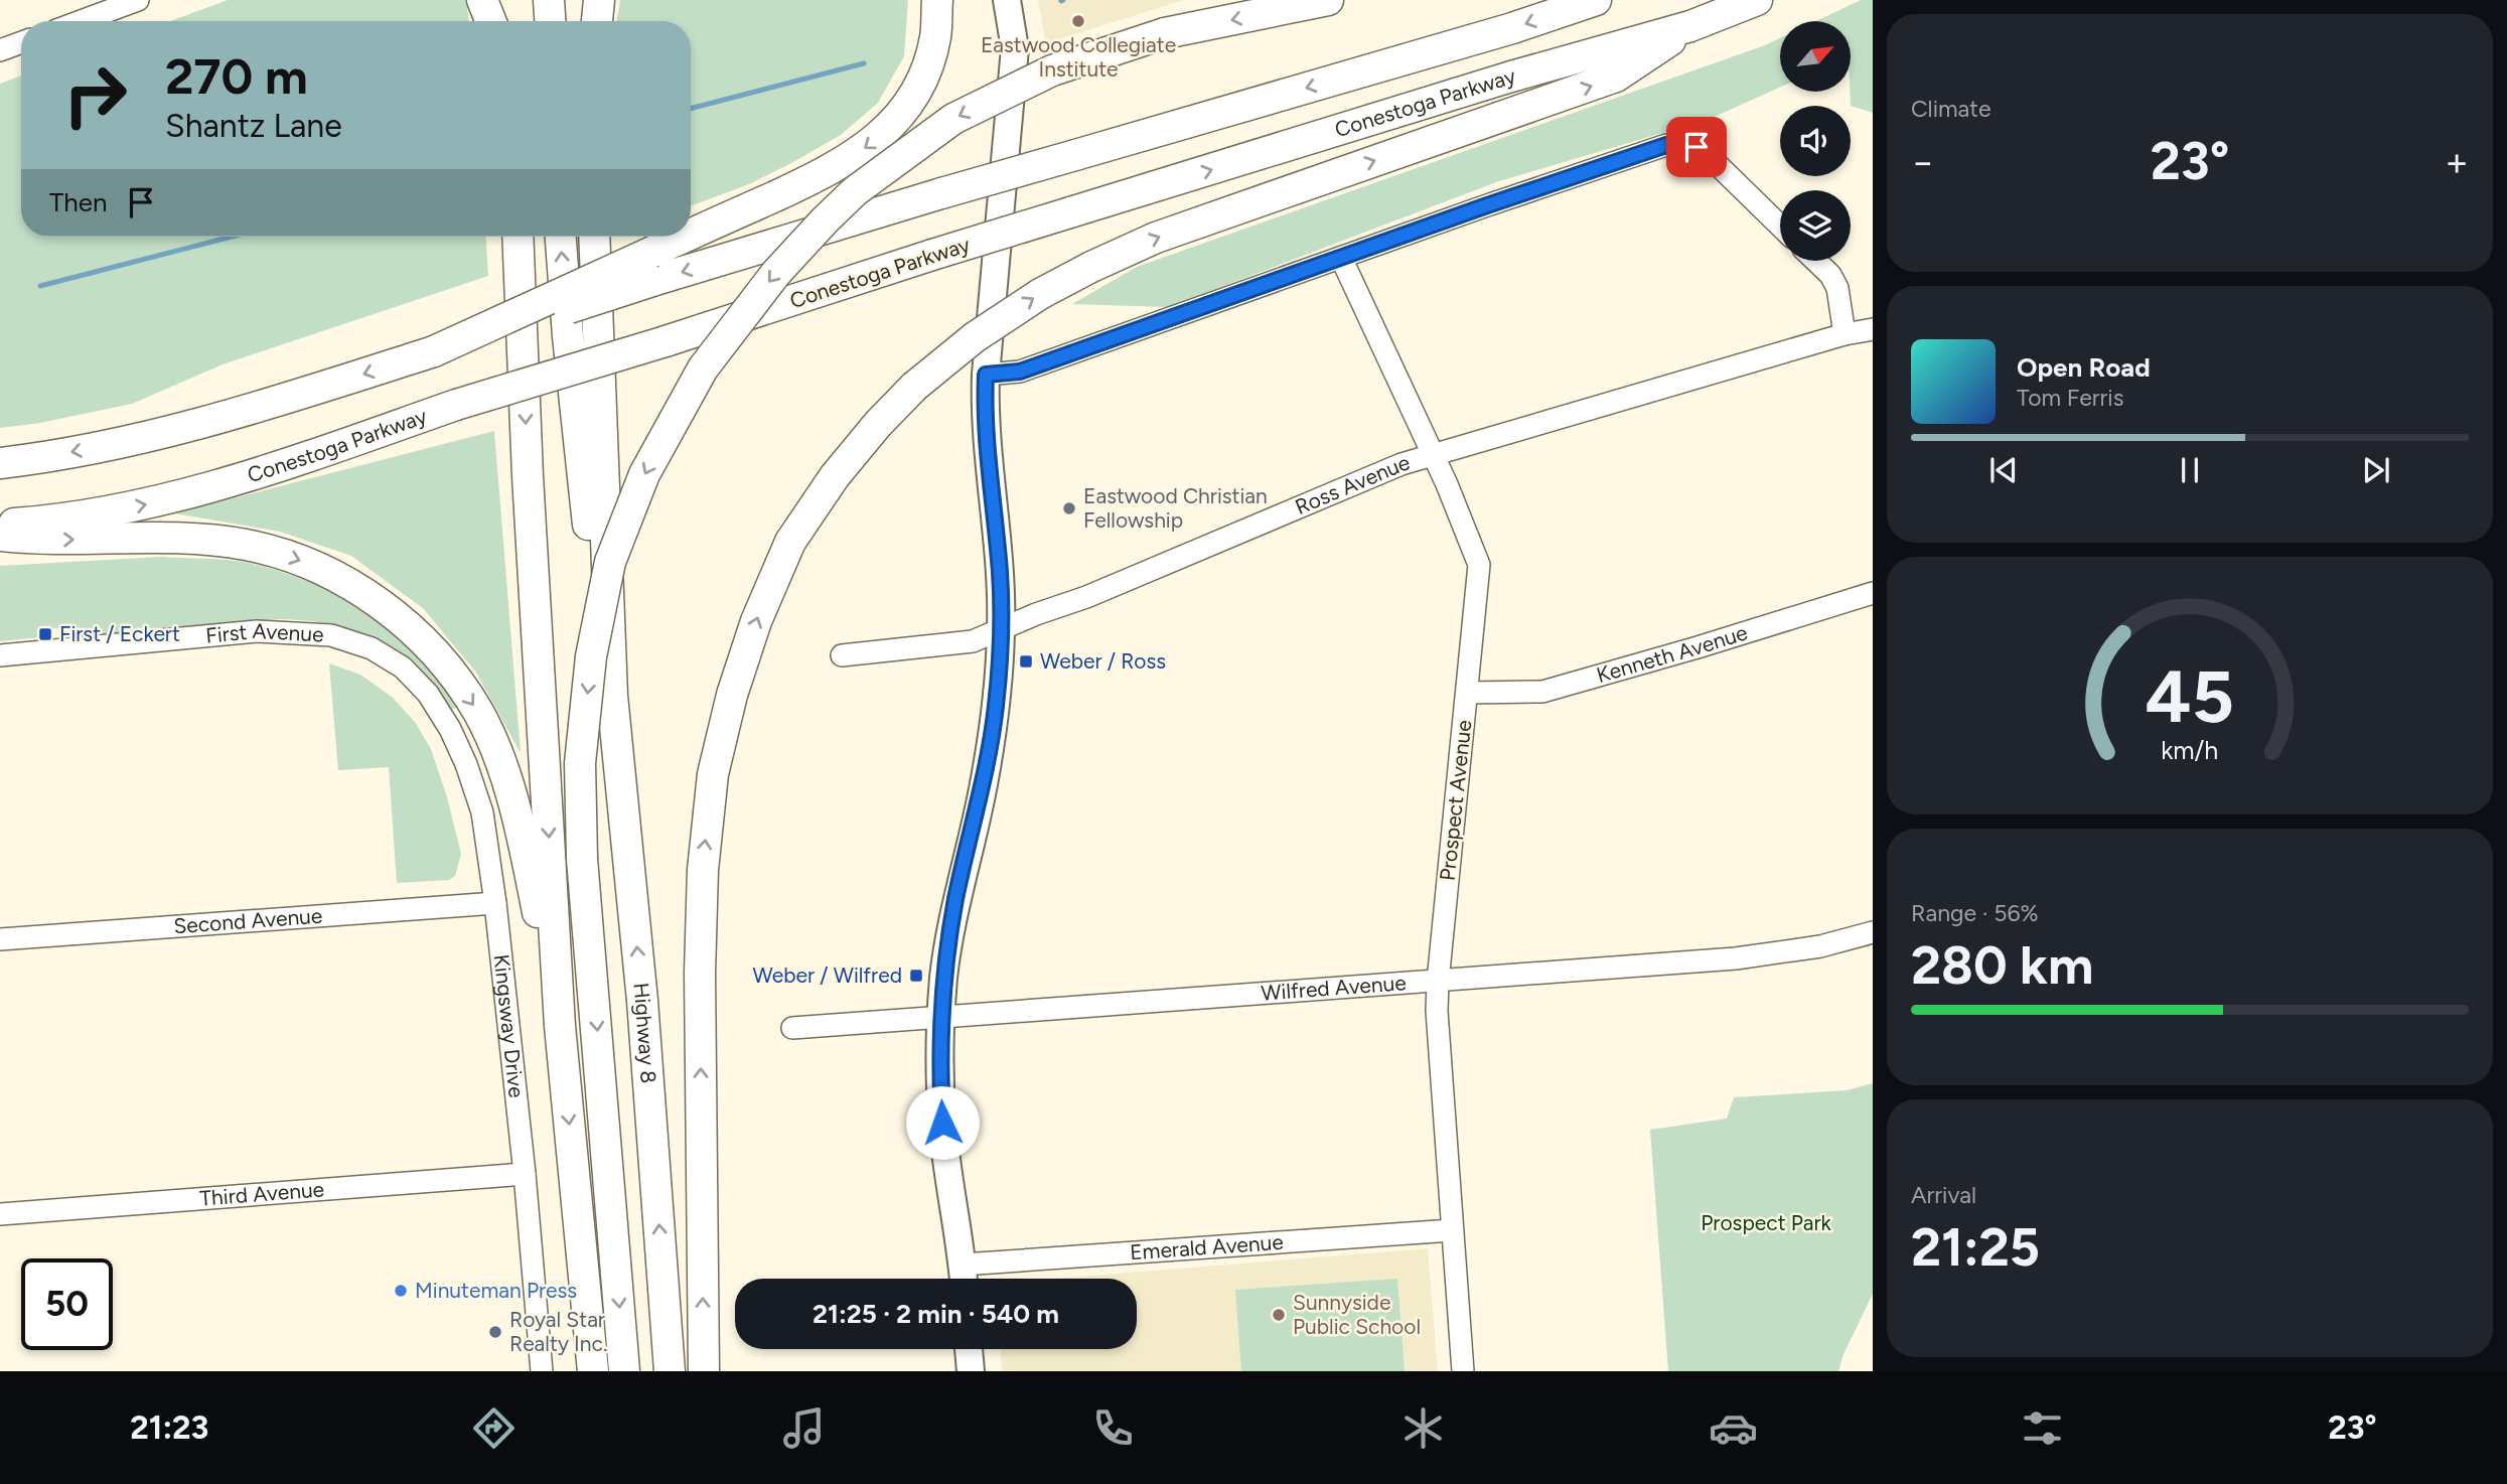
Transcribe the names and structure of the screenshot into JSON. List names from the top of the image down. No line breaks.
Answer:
{"streets":{"highway":["Conestoga Parkway","Highway 8"],"street":["Ross Avenue","First Avenue","Kenneth Avenue","Prospect Avenue","Second Avenue","Wilfred Avenue","Kingsway Drive","Third Avenue","Emerald Avenue"]},"crossings":[["Ross Avenue","Prospect Avenue"],["First Avenue","Kingsway Drive"],["Kenneth Avenue","Prospect Avenue"],["Prospect Avenue","Wilfred Avenue"],["Prospect Avenue","Emerald Avenue"],["Second Avenue","Kingsway Drive"],["Kingsway Drive","Third Avenue"]],"parks":["Prospect Park"],"places":{"other":["Eastwood Collegiate Institute","Eastwood Christian Fellowship","Minuteman Press","Sunnyside Public School","Royal Star Realty Inc."],"transit":["First / Eckert","Weber / Ross","Weber / Wilfred"]},"north":"top right","page":{"tile":["Climate",["Range · 56%","280 km"],["Arrival","21:25"]],"turn":["270 m","Shantz Lane"],"heat":["−","23°","+"],"then":"Then","song":["Open Road","Tom Ferris"],"limit":"50","trip":"21:25 · 2 min · 540 m","tabs":["21:23","23°"],"gauge":["45","km/h"]}}
